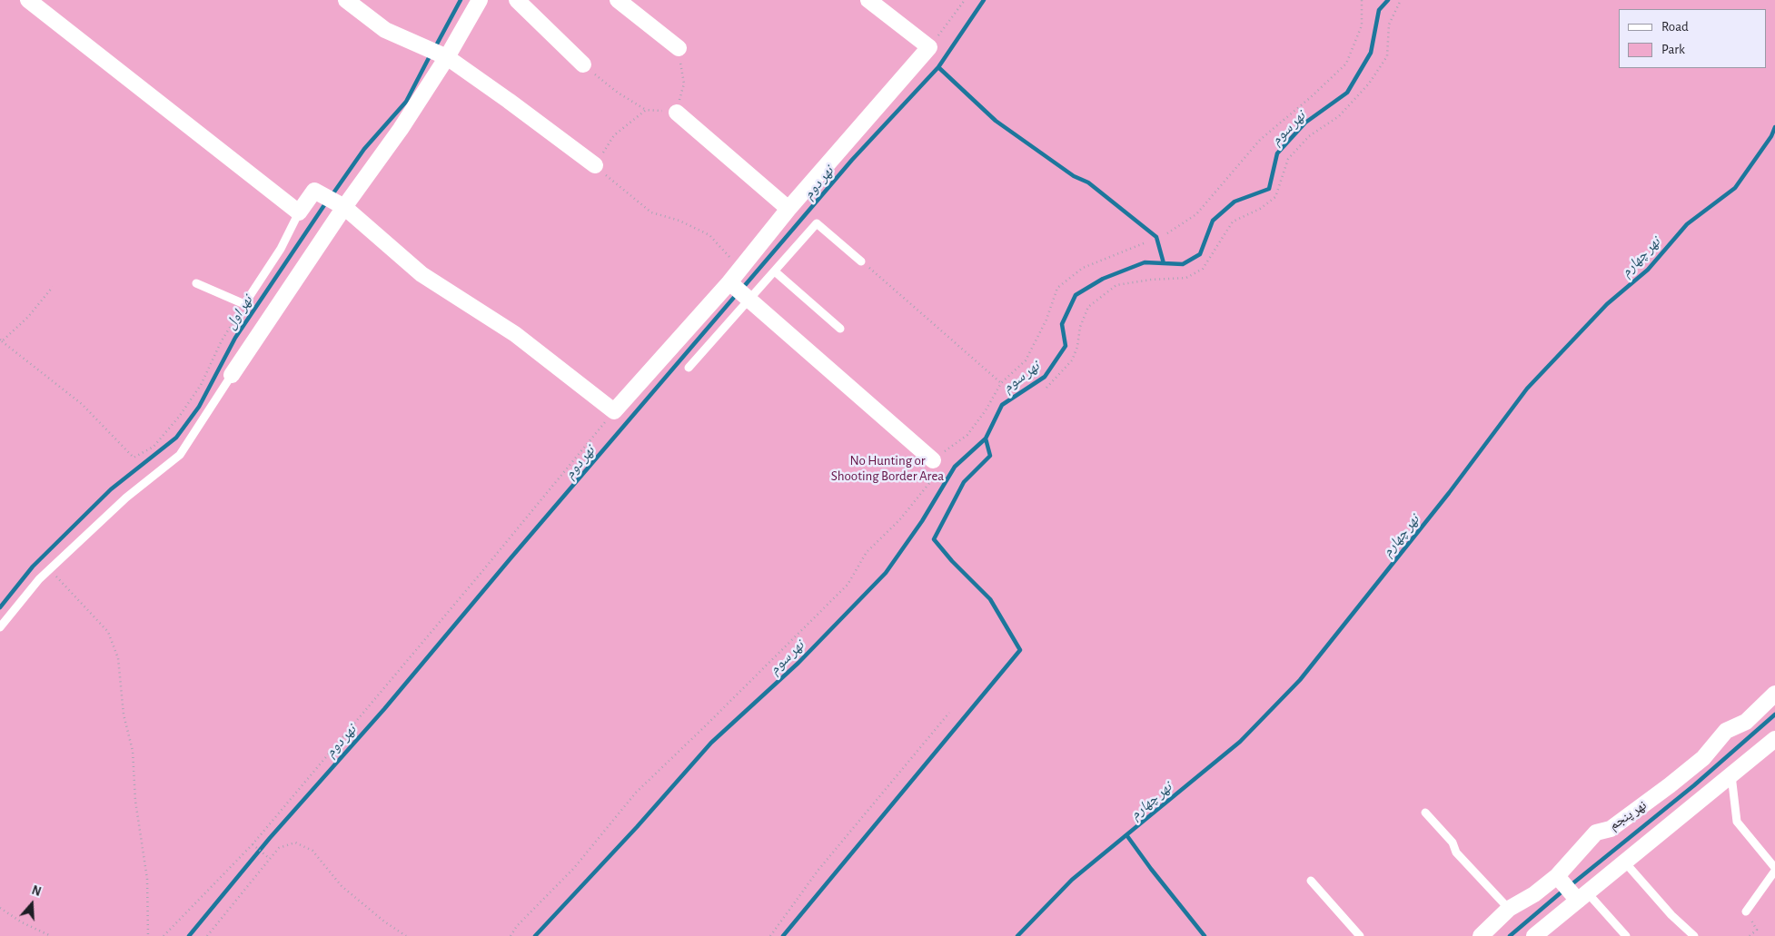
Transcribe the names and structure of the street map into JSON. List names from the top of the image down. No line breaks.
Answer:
{"streets":{"street":["نهر پنجم"]},"water":["نهر سوم","نهر دوم","نهر چهارم","نهر اول"],"parks":["No Hunting or Shooting Border Area"],"legend":["Road","Park"],"north":"top"}
